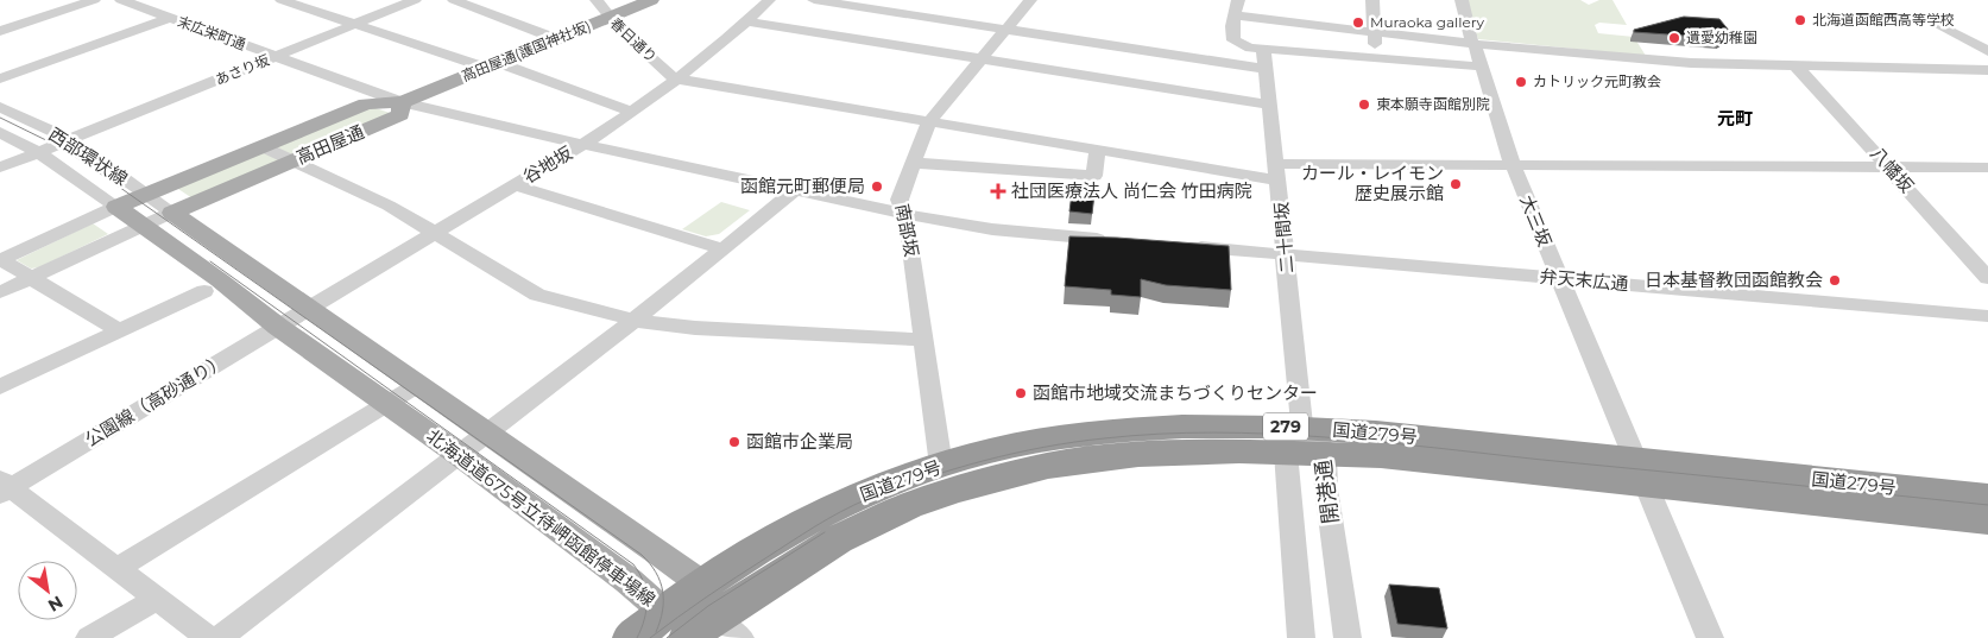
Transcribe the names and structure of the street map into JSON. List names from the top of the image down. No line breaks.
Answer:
{"streets":{"highway":["279","国道279号"],"main road":["高田屋通(護国神社坂)","高田屋通","北海道道675号立待岬函館停車場線"],"street":["末広栄町通","春日通り","あさり坂","西部環状線","谷地坂","八幡坂","大三坂","南部坂","二十間坂","弁天末広通","公園線（高砂通り）","開港通"]},"crossings":[["末広栄町通","高田屋通(護国神社坂)"],["末広栄町通","あさり坂"],["末広栄町通","高田屋通"],["末広栄町通","谷地坂"],["末広栄町通","南部坂"],["春日通り","高田屋通(護国神社坂)"],["春日通り","谷地坂"],["高田屋通(護国神社坂)","高田屋通"],["あさり坂","西部環状線"],["高田屋通","西部環状線"],["高田屋通","北海道道675号立待岬函館停車場線"],["西部環状線","北海道道675号立待岬函館停車場線"],["谷地坂","公園線（高砂通り）"],["谷地坂","北海道道675号立待岬函館停車場線"],["大三坂","弁天末広通"],["大三坂","国道279号"],["南部坂","国道279号"],["二十間坂","弁天末広通"],["二十間坂","国道279号"],["二十間坂","開港通"],["公園線（高砂通り）","北海道道675号立待岬函館停車場線"],["国道279号","開港通"],["国道279号","北海道道675号立待岬函館停車場線"]],"districts":["元町"],"places":{"other":["北海道函館西高等学校","Muraoka gallery","遺愛幼稚園","カトリック元町教会","東本願寺函館別院","カール・レイモン 歴史展示館","函館元町郵便局","日本基督教団函館教会","函館市地域交流まちづくりセンター","函館市企業局"],"health":["社団医療法人 尚仁会 竹田病院"]},"north":"bottom right"}
